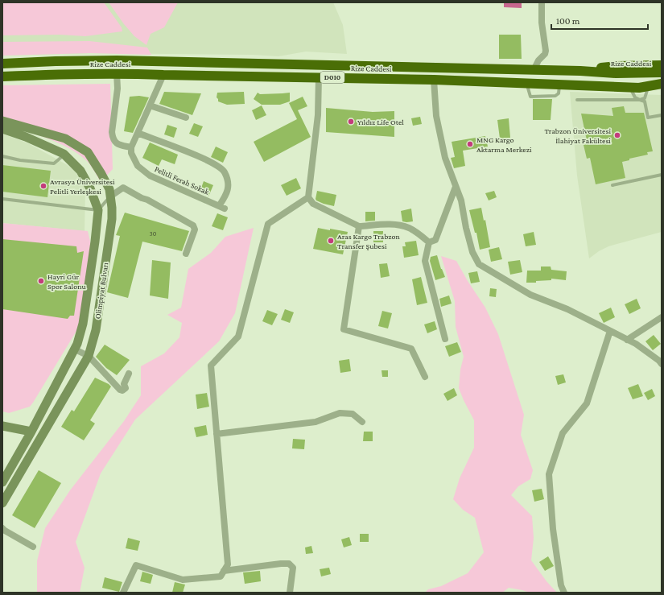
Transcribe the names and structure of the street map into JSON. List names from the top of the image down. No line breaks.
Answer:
{"streets":{"highway":["Rize Caddesi","D010"],"main road":["Olimpiyat Bulvarı"],"street":["Pelitli Ferah Sokak"]},"places":["Yıldız Life Otel","Trabzon Üniversitesi İlahiyat Fakültesi","MNG Kargo Aktarma Merkezi","Avrasya Üniversitesi Pelitli Yerleşkesi","Aras Kargo Trabzon Transfer Şubesi","Hayri Gür Spor Salonu"],"house_numbers":["30"],"scale_bar":"100 m"}
